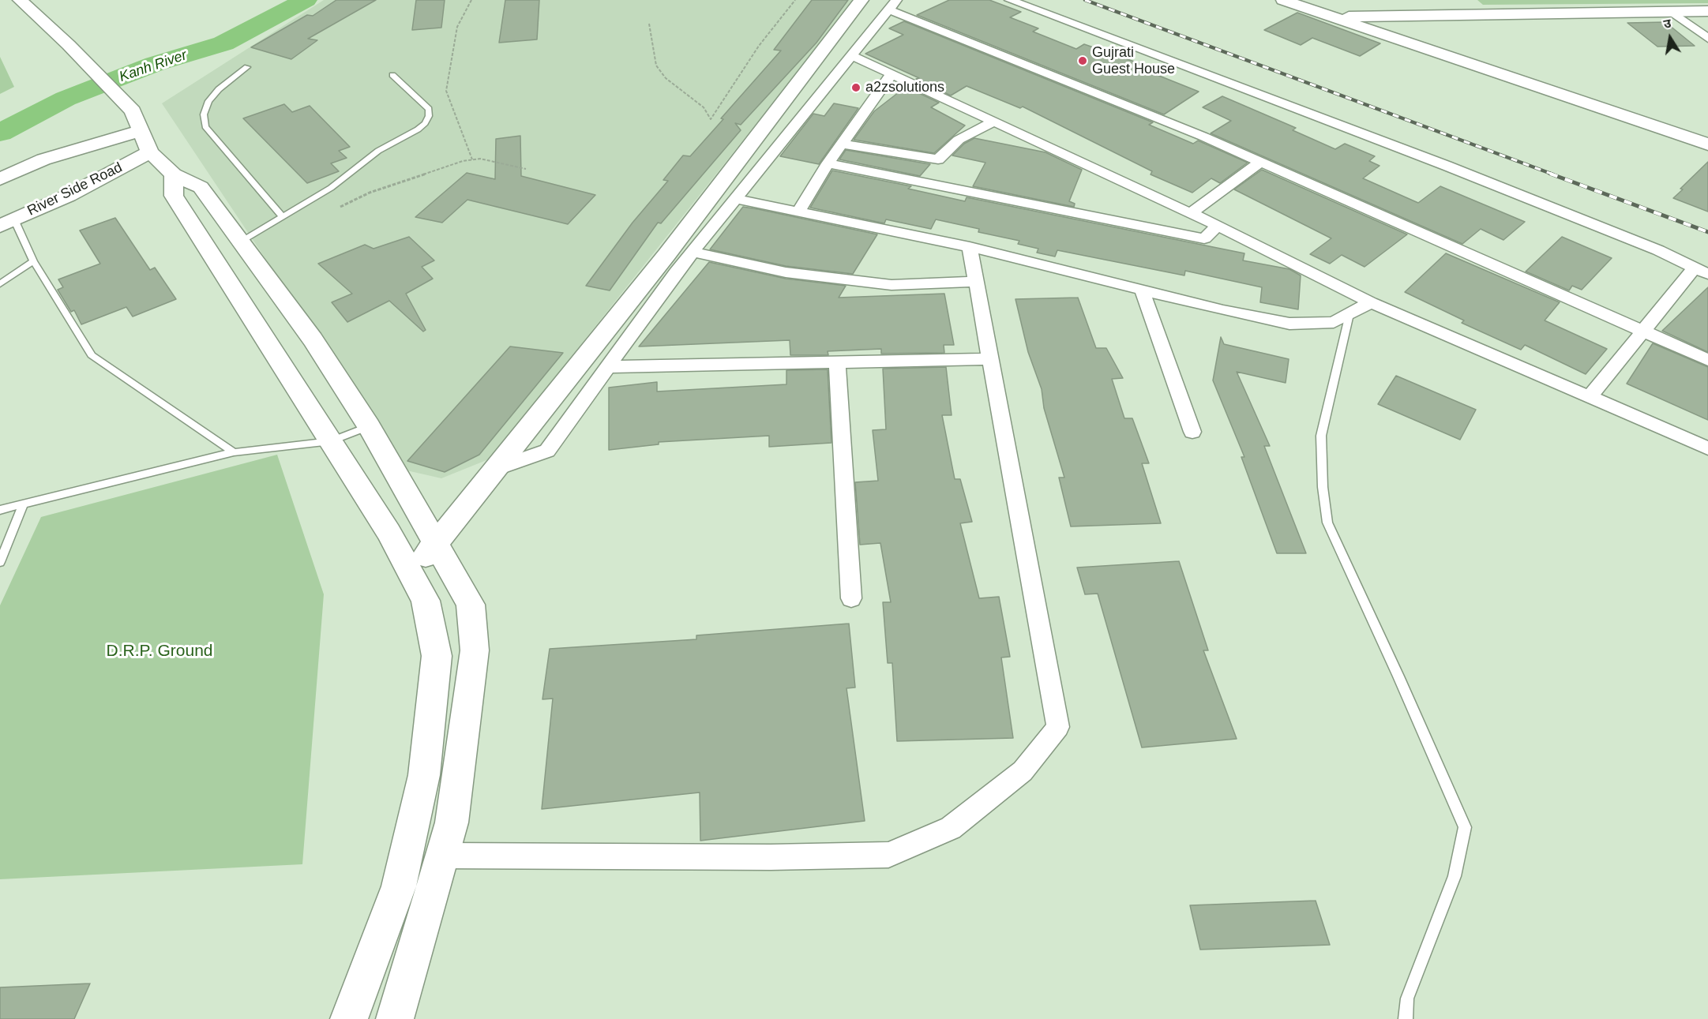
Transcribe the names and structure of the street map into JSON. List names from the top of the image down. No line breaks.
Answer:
{"streets":{"main road":["River Side Road"]},"water":["Kanh River"],"parks":["D.R.P. Ground"],"places":["Gujrati Guest House","a2zsolutions"],"north":"top"}
